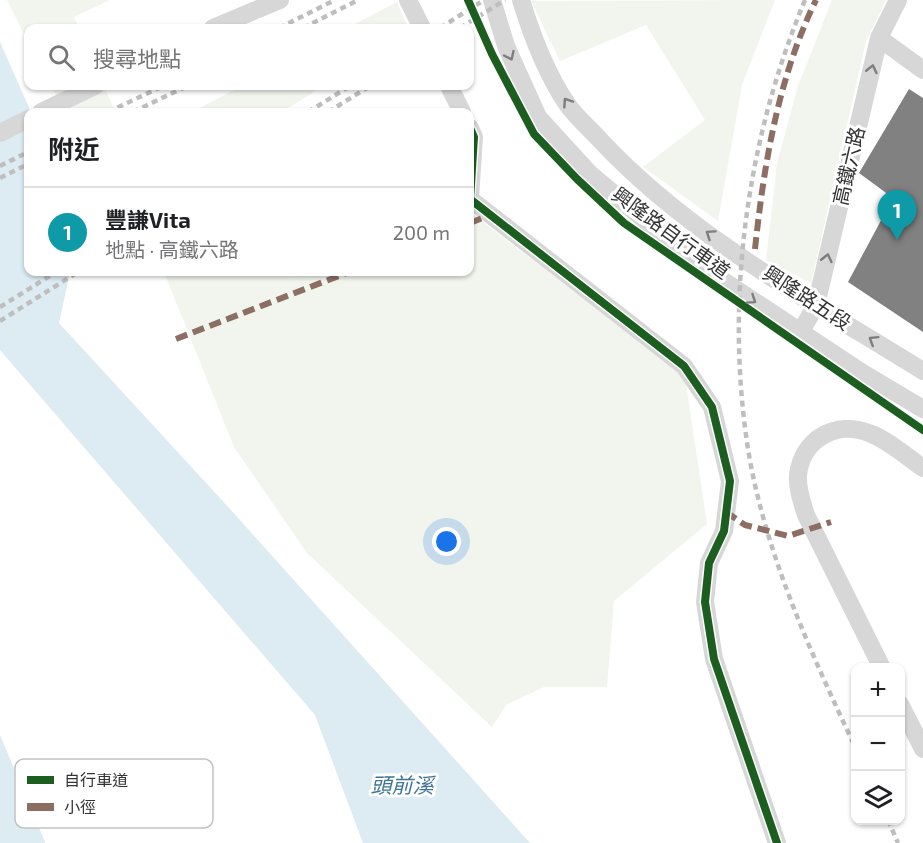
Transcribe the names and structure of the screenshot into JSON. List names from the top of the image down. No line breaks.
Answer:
{"streets":{"street":["高鐵六路","興隆路五段"],"cycle path":["興隆路自行車道"]},"crossings":[["高鐵六路","興隆路五段"]],"one_way":["高鐵六路"],"water":["頭前溪"],"legend":["自行車道","小徑"],"page":{"search":"搜尋地點","heading":"附近","list":[{"mark":"1","name":"豐謙Vita","note":"地點 · 高鐵六路","value":"200 m"}],"pins":"1","map_buttons":["+","−"]}}
